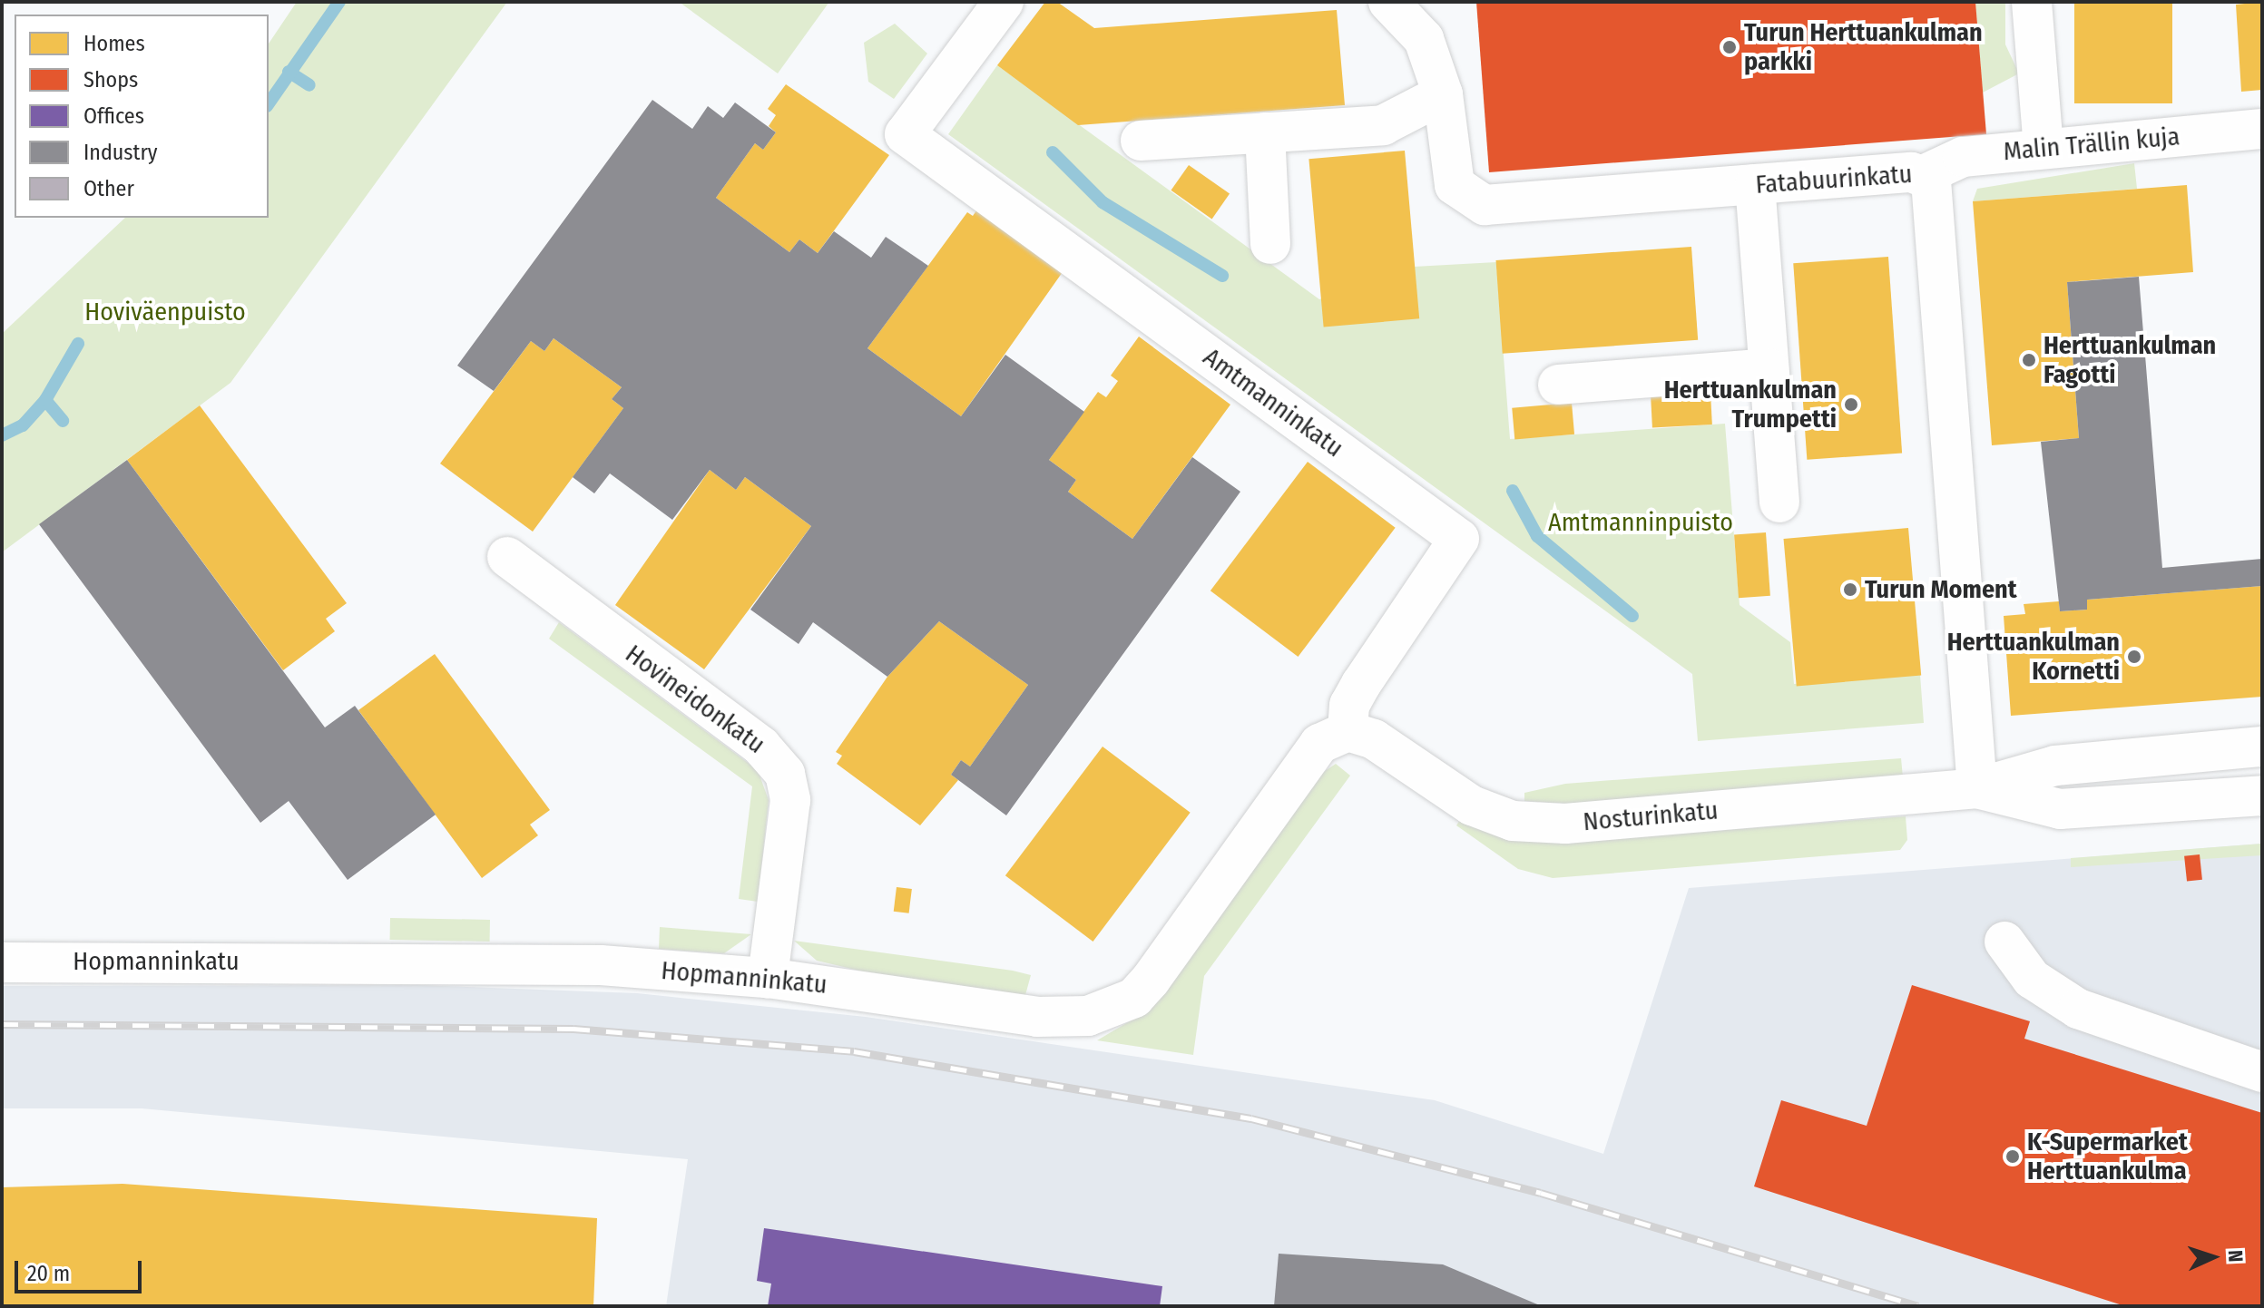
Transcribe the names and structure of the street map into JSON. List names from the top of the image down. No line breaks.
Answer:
{"streets":{"street":["Malin Trällin kuja","Fatabuurinkatu","Amtmanninkatu","Hovineidonkatu","Nosturinkatu","Hopmanninkatu"]},"crossings":[["Malin Trällin kuja","Fatabuurinkatu"],["Fatabuurinkatu","Nosturinkatu"],["Amtmanninkatu","Nosturinkatu"],["Amtmanninkatu","Hopmanninkatu"],["Hovineidonkatu","Hopmanninkatu"],["Nosturinkatu","Hopmanninkatu"]],"parks":["Hoviväenpuisto","Amtmanninpuisto"],"places":["Turun Herttuankulman parkki","Herttuankulman Fagotti","Herttuankulman Trumpetti","Turun Moment","Herttuankulman Kornetti","K-Supermarket Herttuankulma"],"legend":["Homes","Shops","Offices","Industry","Other"],"scale_bar":"20 m","north":"right"}
